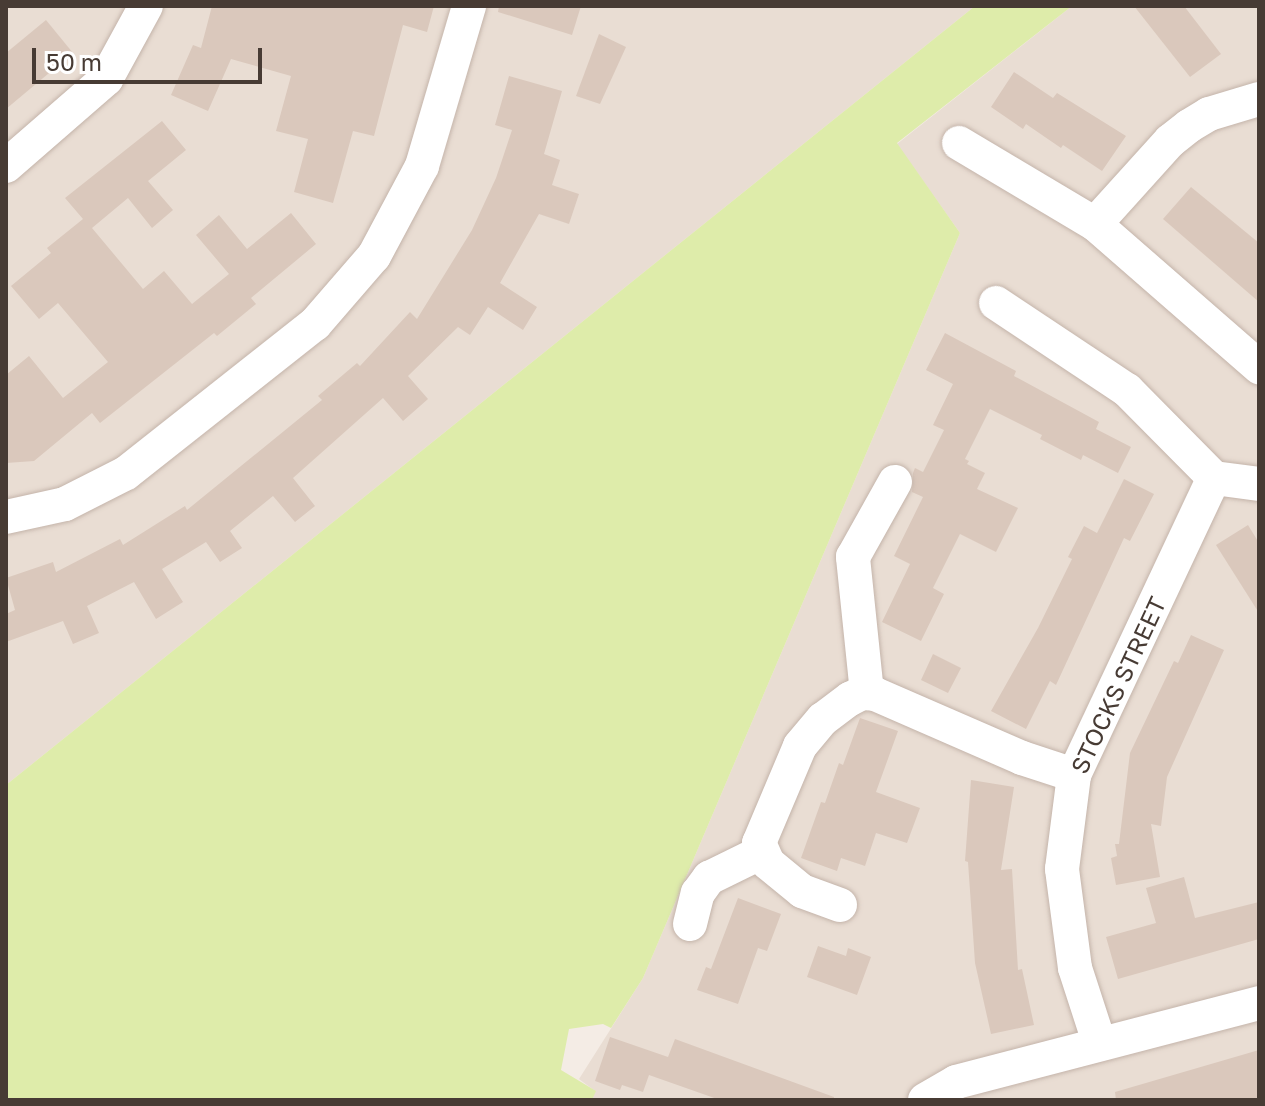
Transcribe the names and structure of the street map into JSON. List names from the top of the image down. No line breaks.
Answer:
{"streets":{"street":["STOCKS STREET"]},"scale_bar":"50 m"}
